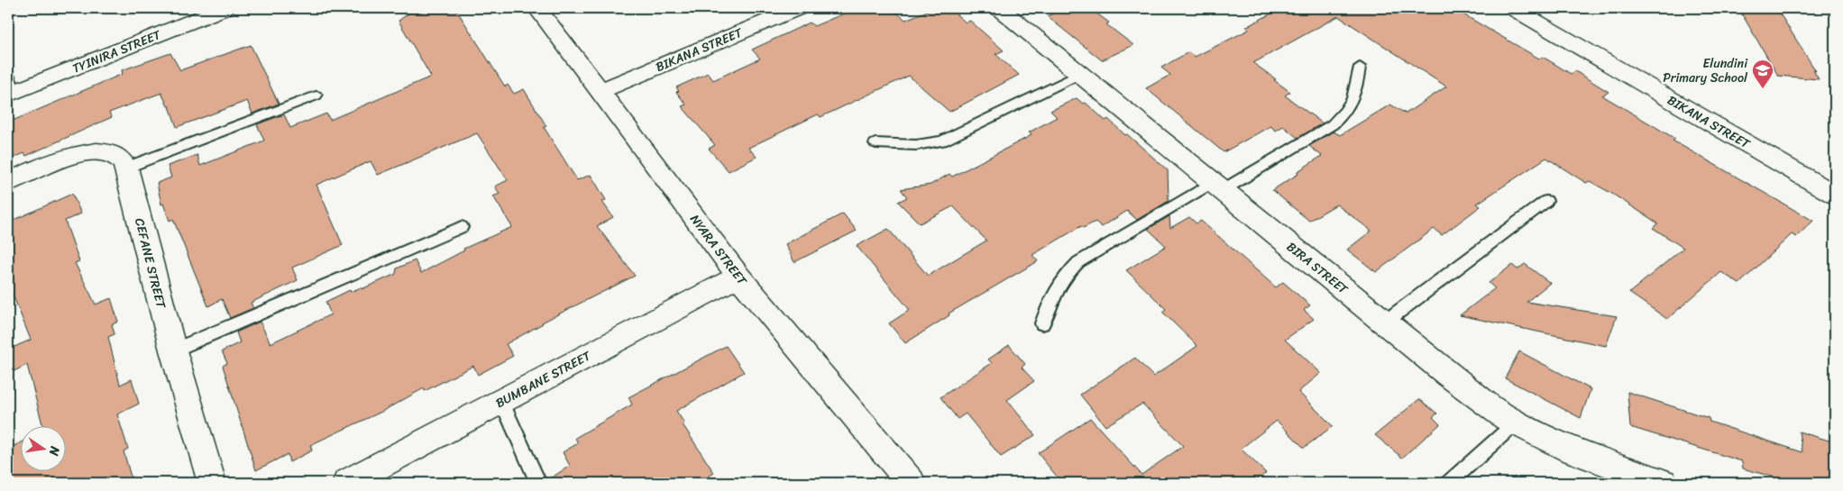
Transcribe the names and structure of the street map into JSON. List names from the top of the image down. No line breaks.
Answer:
{"streets":{"street":["BIKANA STREET","TYINIRA STREET","NYARA STREET","CEFANE STREET","BIRA STREET","BUMBANE STREET"]},"crossings":[["BIKANA STREET","NYARA STREET"],["NYARA STREET","BUMBANE STREET"]],"places":{"school or university":["Elundini Primary School"]},"north":"right"}
